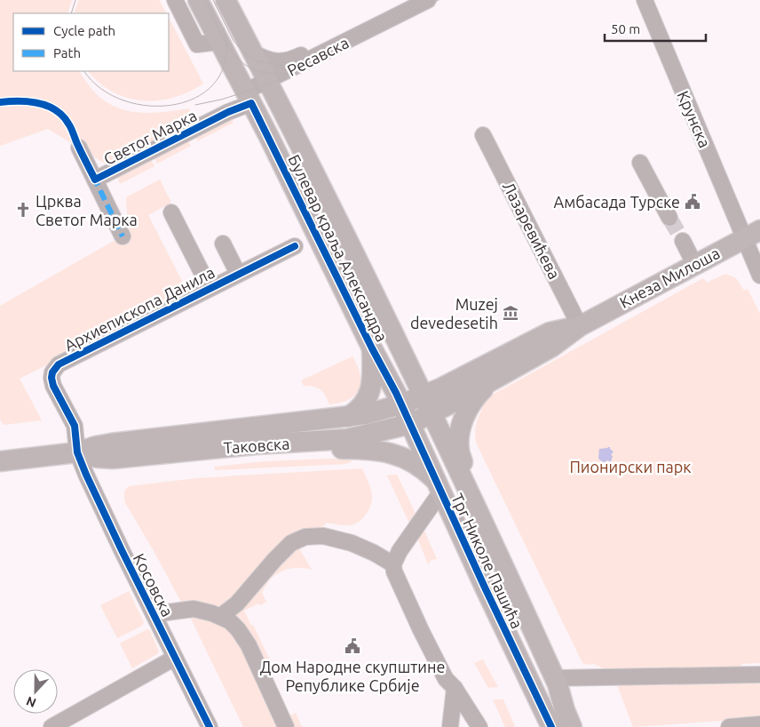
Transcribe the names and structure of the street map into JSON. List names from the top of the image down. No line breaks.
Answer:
{"streets":{"main road":["Булевар краља Александра","Кнеза Милоша","Таковска","Трг Николе Пашића"],"street":["Ресавска","Крунска","Светог Марка","Лазаревићева","Архиепископа Данила","Косовска"]},"crossings":[["Ресавска","Светог Марка"],["Ресавска","Булевар краља Александра"],["Крунска","Кнеза Милоша"],["Светог Марка","Булевар краља Александра"],["Лазаревићева","Кнеза Милоша"],["Булевар краља Александра","Кнеза Милоша"],["Булевар краља Александра","Таковска"],["Булевар краља Александра","Трг Николе Пашића"],["Кнеза Милоша","Таковска"],["Кнеза Милоша","Трг Николе Пашића"],["Архиепископа Данила","Таковска"],["Архиепископа Данила","Косовска"],["Таковска","Трг Николе Пашића"],["Таковска","Косовска"]],"parks":["Пионирски парк"],"places":{"public building":["Амбасада Турске","Дом Народне скупштине Републике Србије"],"church":["Црква Светог Марка"],"museum":["Muzej devedesetih"]},"legend":["Cycle path","Path"],"scale_bar":"50 m","north":"bottom"}
